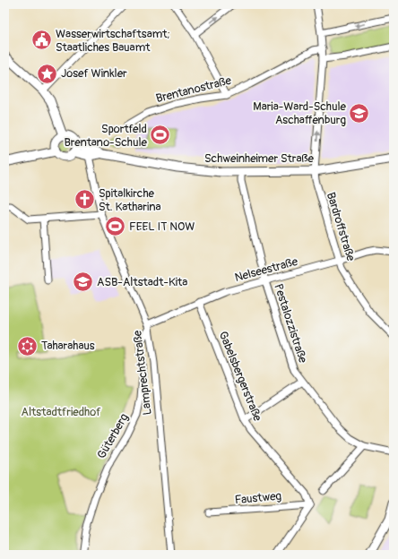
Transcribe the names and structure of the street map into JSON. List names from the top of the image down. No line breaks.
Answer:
{"streets":{"street":["Brentanostraße","Schweinheimer Straße","Bardroffstraße","Nelseestraße","Pestalozzistraße","Lamprechtstraße","Gabelsbergerstraße","Güterberg","Faustweg"]},"crossings":[["Brentanostraße","Bardroffstraße"],["Schweinheimer Straße","Bardroffstraße"],["Schweinheimer Straße","Pestalozzistraße"],["Schweinheimer Straße","Lamprechtstraße"],["Bardroffstraße","Nelseestraße"],["Nelseestraße","Pestalozzistraße"],["Nelseestraße","Lamprechtstraße"],["Nelseestraße","Gabelsbergerstraße"],["Nelseestraße","Güterberg"],["Lamprechtstraße","Güterberg"],["Gabelsbergerstraße","Faustweg"]],"parks":["Altstadtfriedhof"],"places":{"public building":["Wasserwirtschaftsamt; Staatliches Bauamt"],"place":["Josef Winkler"],"school or university":["Maria-Ward-Schule Aschaffenburg","ASB-Altstadt-Kita"],"sports":["Sportfeld Brentano-Schule","FEEL IT NOW"],"church":["Spitalkirche St. Katharina"],"synagogue":["Taharahaus"]}}
